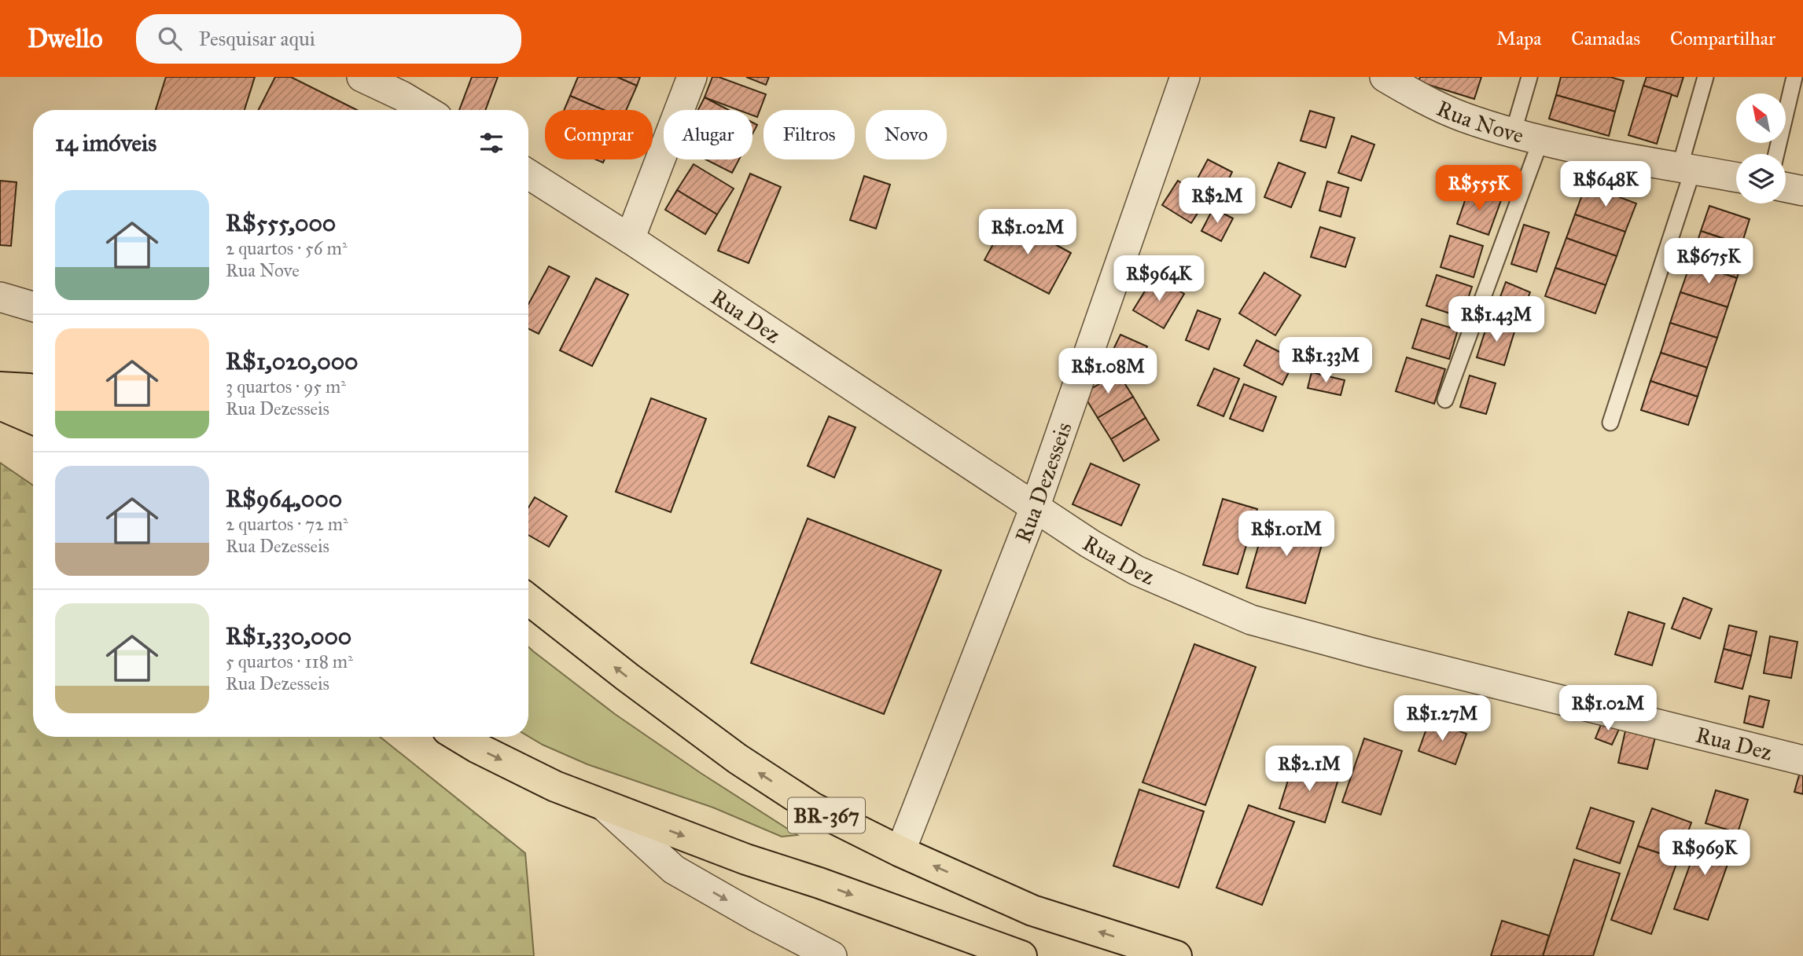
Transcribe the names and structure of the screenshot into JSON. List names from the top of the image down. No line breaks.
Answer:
{"streets":{"main road":["BR-367"],"street":["Rua Nove","Rua Dez","Rua Dezesseis"]},"crossings":[["Rua Dez","Rua Dezesseis"],["Rua Dezesseis","BR-367"]],"north":"top left","page":{"header":"Dwello","search":"Pesquisar aqui","nav":["Mapa","Camadas","Compartilhar"],"chip":["Comprar","Alugar","Filtros","Novo"],"heading":"14 imóveis","price":["R$648K","R$555K","R$2M","R$1.02M","R$675K","R$964K","R$1.43M","R$1.33M","R$1.08M","R$1.01M","R$1.02M","R$1.27M","R$2.1M","R$969K"],"list":[{"name":"R$555,000","note":"2 quartos · 56 m² · Rua Nove"},{"name":"R$1,020,000","note":"3 quartos · 95 m² · Rua Dezesseis"},{"name":"R$964,000","note":"2 quartos · 72 m² · Rua Dezesseis"},{"name":"R$1,330,000","note":"5 quartos · 118 m² · Rua Dezesseis"}]}}
